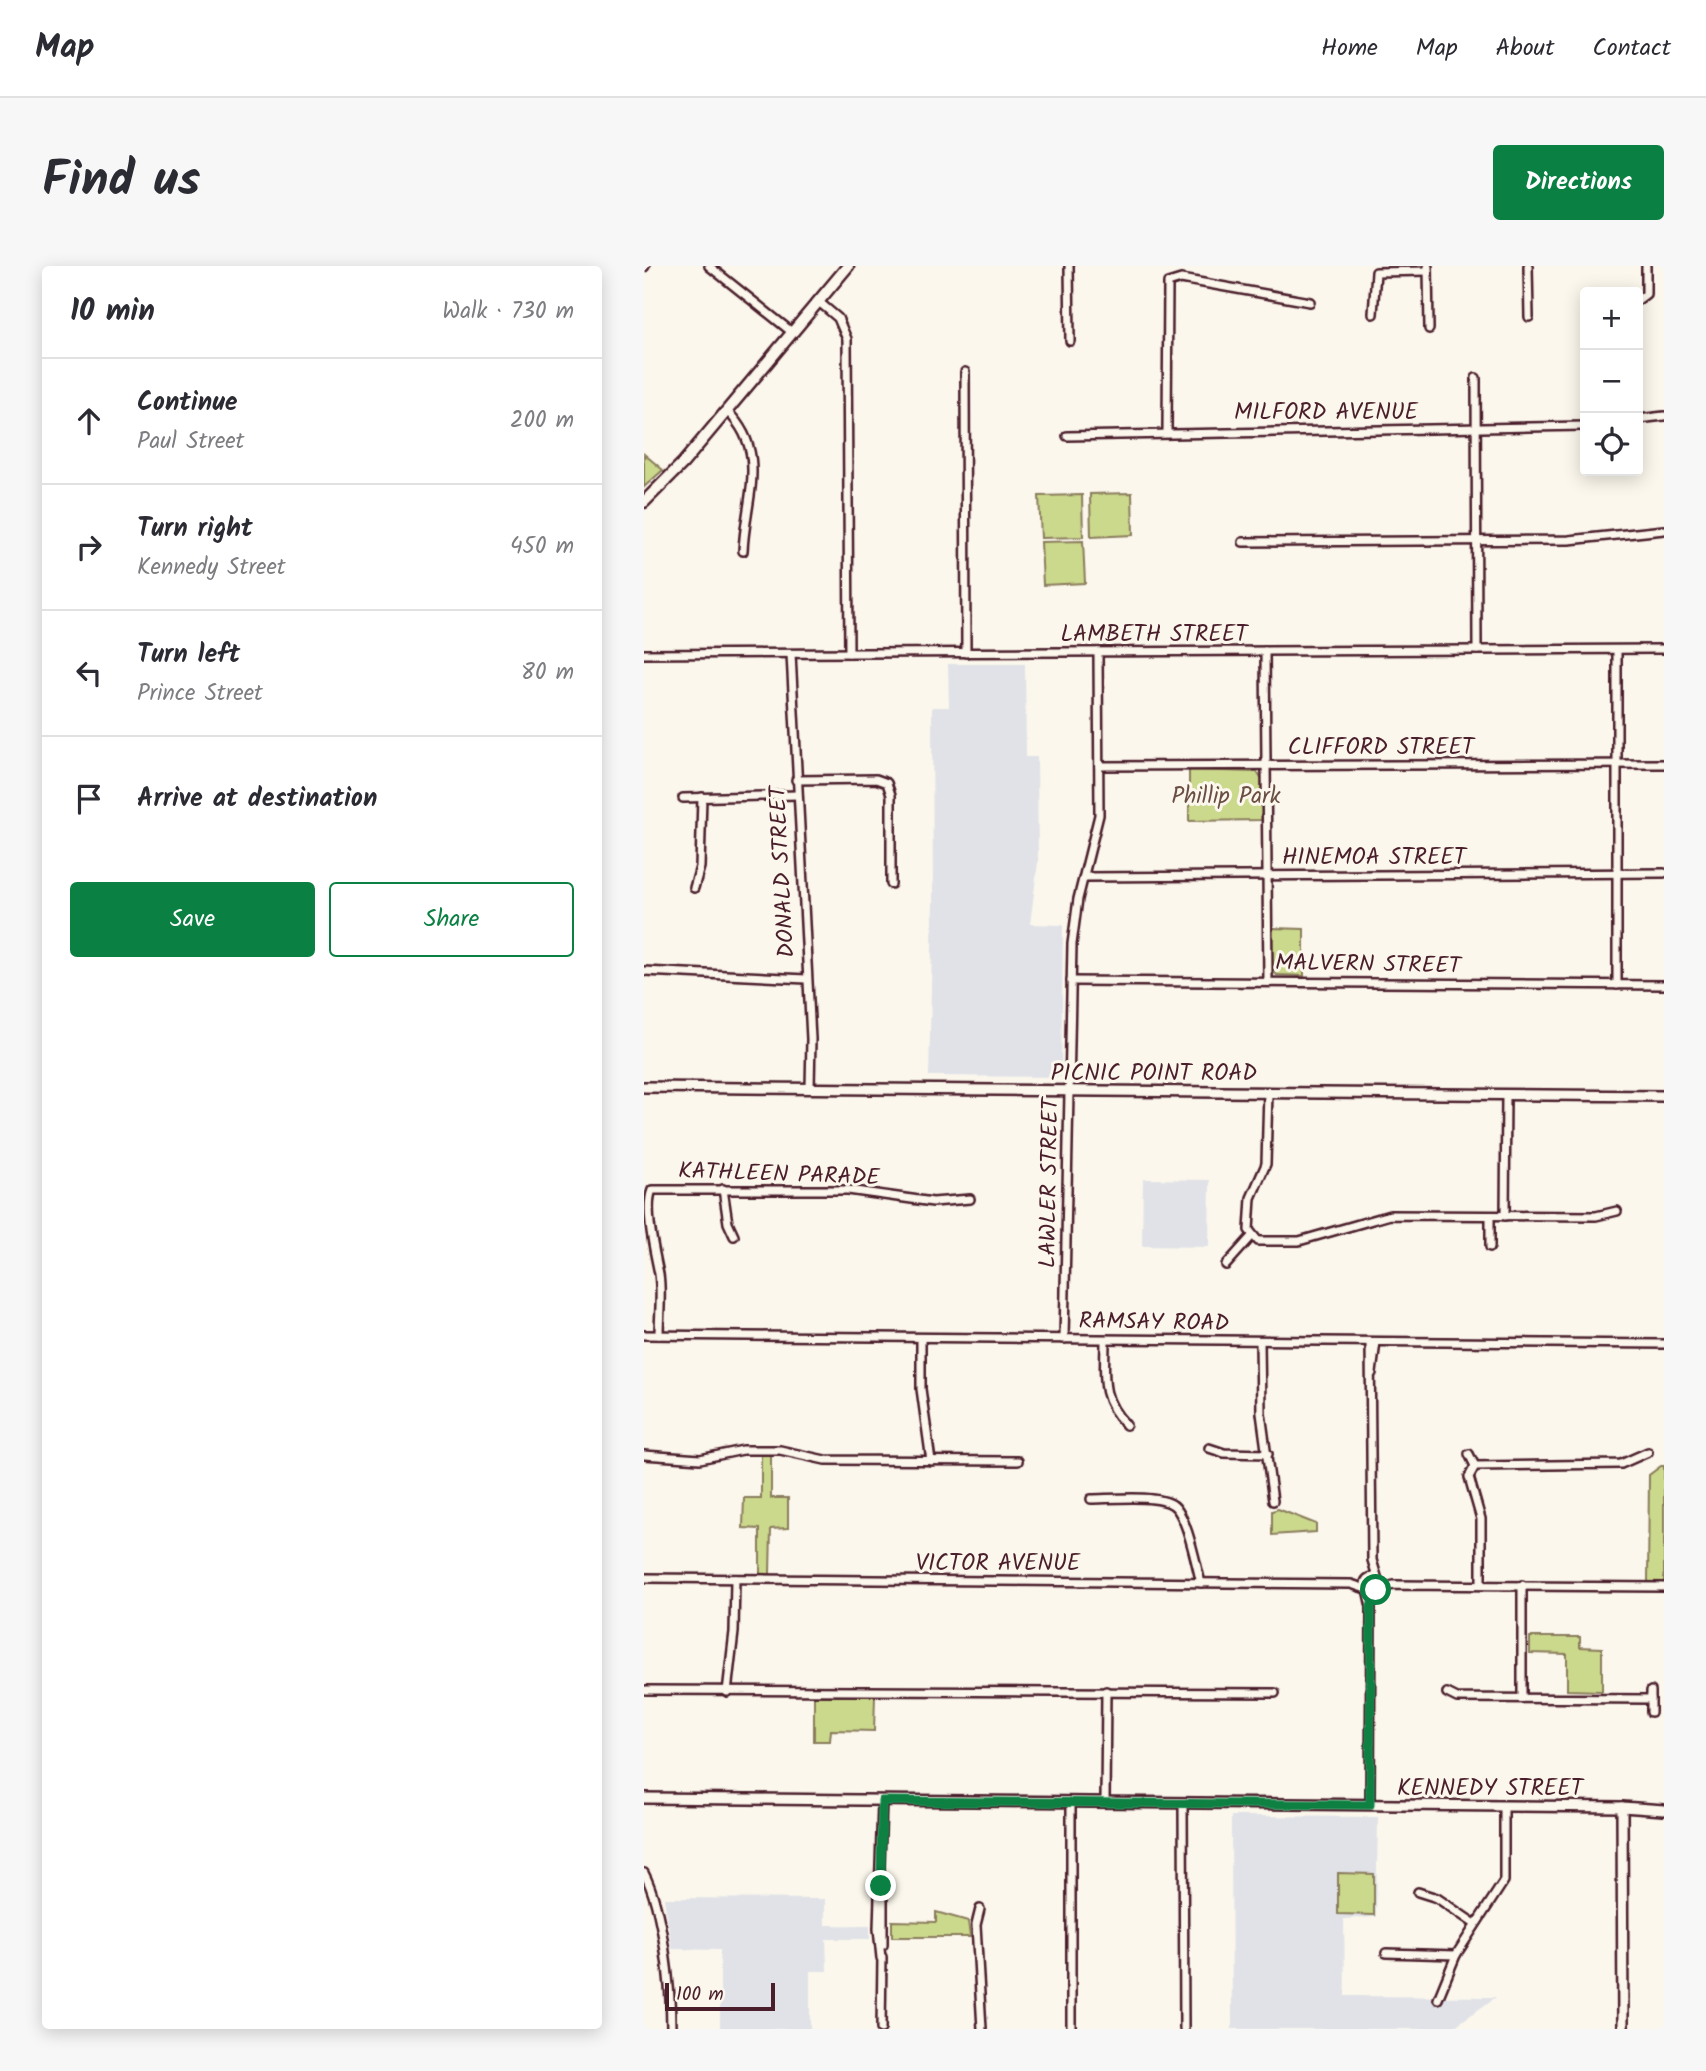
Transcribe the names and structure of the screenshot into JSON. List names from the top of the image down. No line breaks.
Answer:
{"streets":{"street":["MILFORD AVENUE","LAMBETH STREET","CLIFFORD STREET","HINEMOA STREET","DONALD STREET","MALVERN STREET","PICNIC POINT ROAD","KATHLEEN PARADE","LAWLER STREET","RAMSAY ROAD","VICTOR AVENUE","KENNEDY STREET"]},"crossings":[["LAMBETH STREET","DONALD STREET"],["LAMBETH STREET","LAWLER STREET"],["CLIFFORD STREET","LAWLER STREET"],["HINEMOA STREET","LAWLER STREET"],["DONALD STREET","PICNIC POINT ROAD"],["MALVERN STREET","LAWLER STREET"],["PICNIC POINT ROAD","LAWLER STREET"],["KATHLEEN PARADE","RAMSAY ROAD"],["LAWLER STREET","RAMSAY ROAD"]],"parks":["Phillip Park"],"scale_bar":"100 m","page":{"header":"Map","nav":["Home","Map","About","Contact"],"title":"Find us","buttons":["Directions",["Save","Share"]],"heading":["10 min","Walk · 730 m"],"map_buttons":["+","−"],"list":[["Continue","Paul Street","200 m"],["Turn right","Kennedy Street","450 m"],["Turn left","Prince Street","80 m"],"Arrive at destination"],"scale":"100 m"}}
